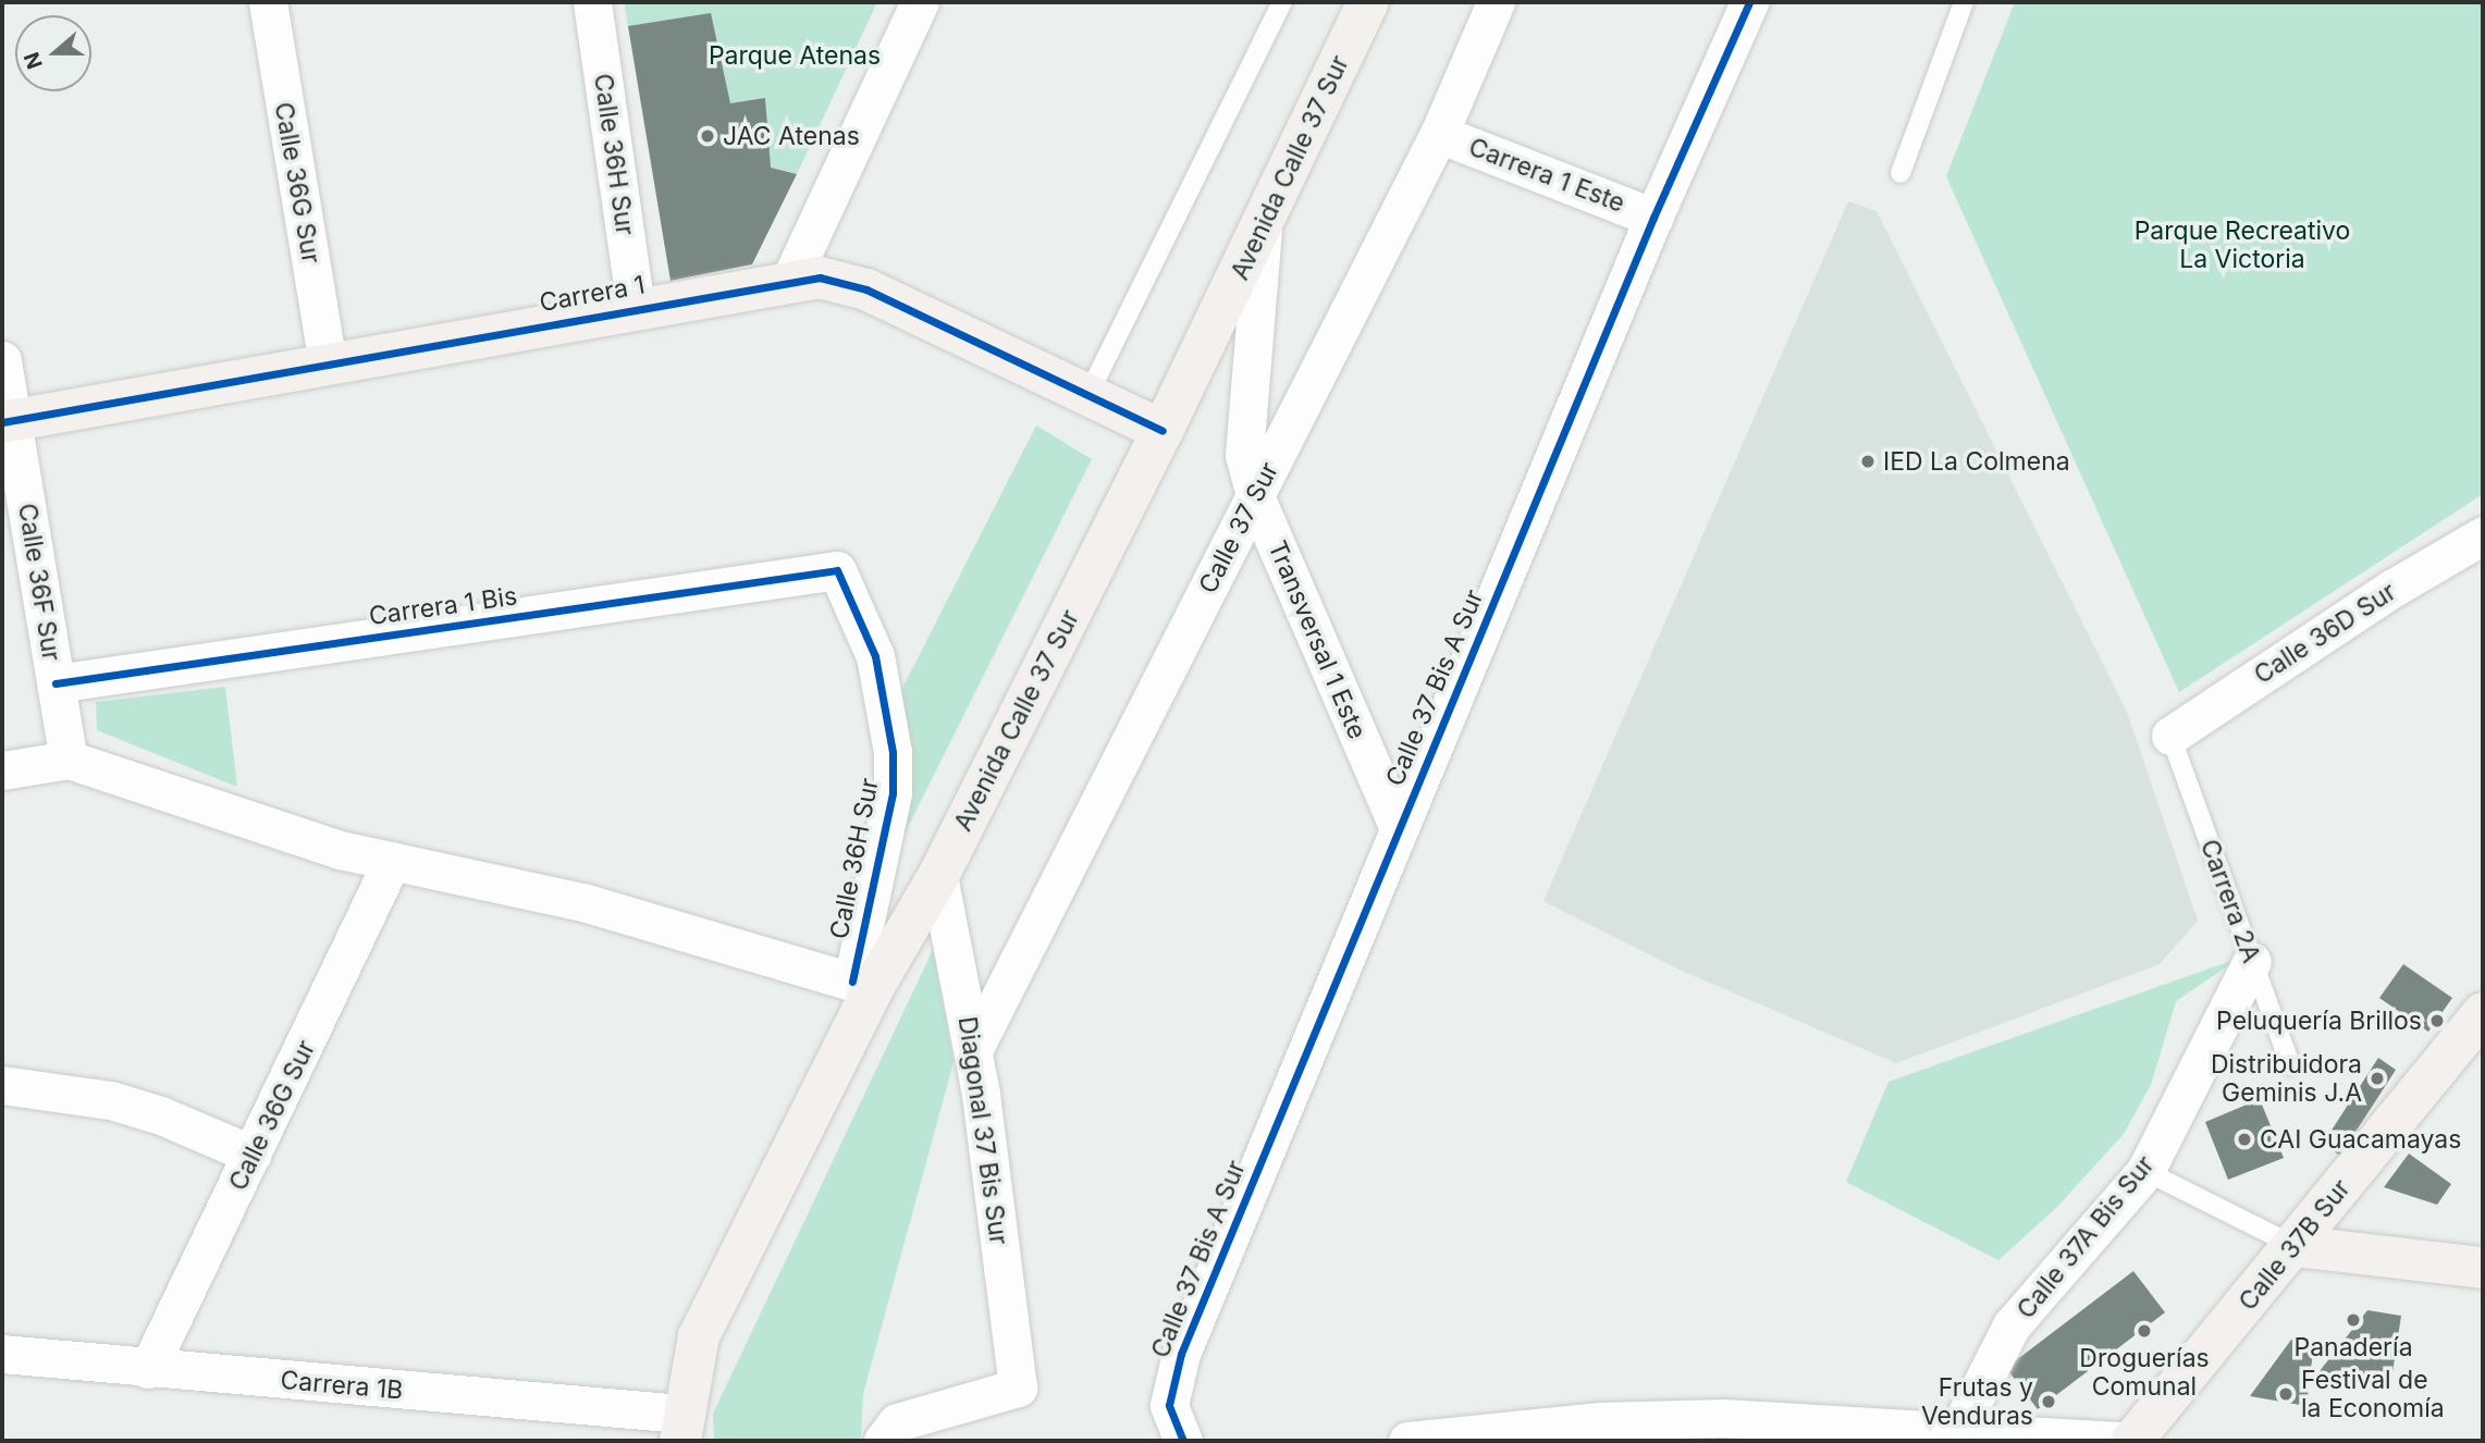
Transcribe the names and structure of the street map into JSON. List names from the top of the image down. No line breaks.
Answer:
{"streets":{"main road":["Avenida Calle 37 Sur","Carrera 1","Calle 37B Sur"],"street":["Calle 36H Sur","Carrera 1 Este","Calle 36G Sur","Calle 37 Sur","Calle 36F Sur","Carrera 1 Bis","Calle 36D Sur","Transversal 1 Este","Calle 37 Bis A Sur","Diagonal 37 Bis Sur","Calle 37A Bis Sur","Carrera 1B"],"lane":["Carrera 2A"]},"crossings":[["Calle 36H Sur","Avenida Calle 37 Sur"],["Calle 36H Sur","Carrera 1"],["Calle 36H Sur","Carrera 1 Bis"],["Avenida Calle 37 Sur","Carrera 1"],["Avenida Calle 37 Sur","Transversal 1 Este"],["Avenida Calle 37 Sur","Diagonal 37 Bis Sur"],["Avenida Calle 37 Sur","Carrera 1B"],["Carrera 1 Este","Calle 37 Sur"],["Carrera 1 Este","Calle 37 Bis A Sur"],["Calle 36G Sur","Carrera 1"],["Calle 36G Sur","Carrera 1B"],["Carrera 1","Calle 36F Sur"],["Calle 37 Sur","Transversal 1 Este"],["Calle 37 Sur","Diagonal 37 Bis Sur"],["Calle 36F Sur","Carrera 1 Bis"],["Calle 36D Sur","Carrera 2A"],["Transversal 1 Este","Calle 37 Bis A Sur"],["Carrera 2A","Calle 37A Bis Sur"]],"parks":["Parque Atenas","Parque Recreativo La Victoria"],"places":["JAC Atenas","IED La Colmena","Peluquería Brillos","Distribuidora Geminis J.A","CAI Guacamayas","Panadería","Droguerías Comunal","Festival de la Economía","Frutas y Venduras"],"north":"left"}
